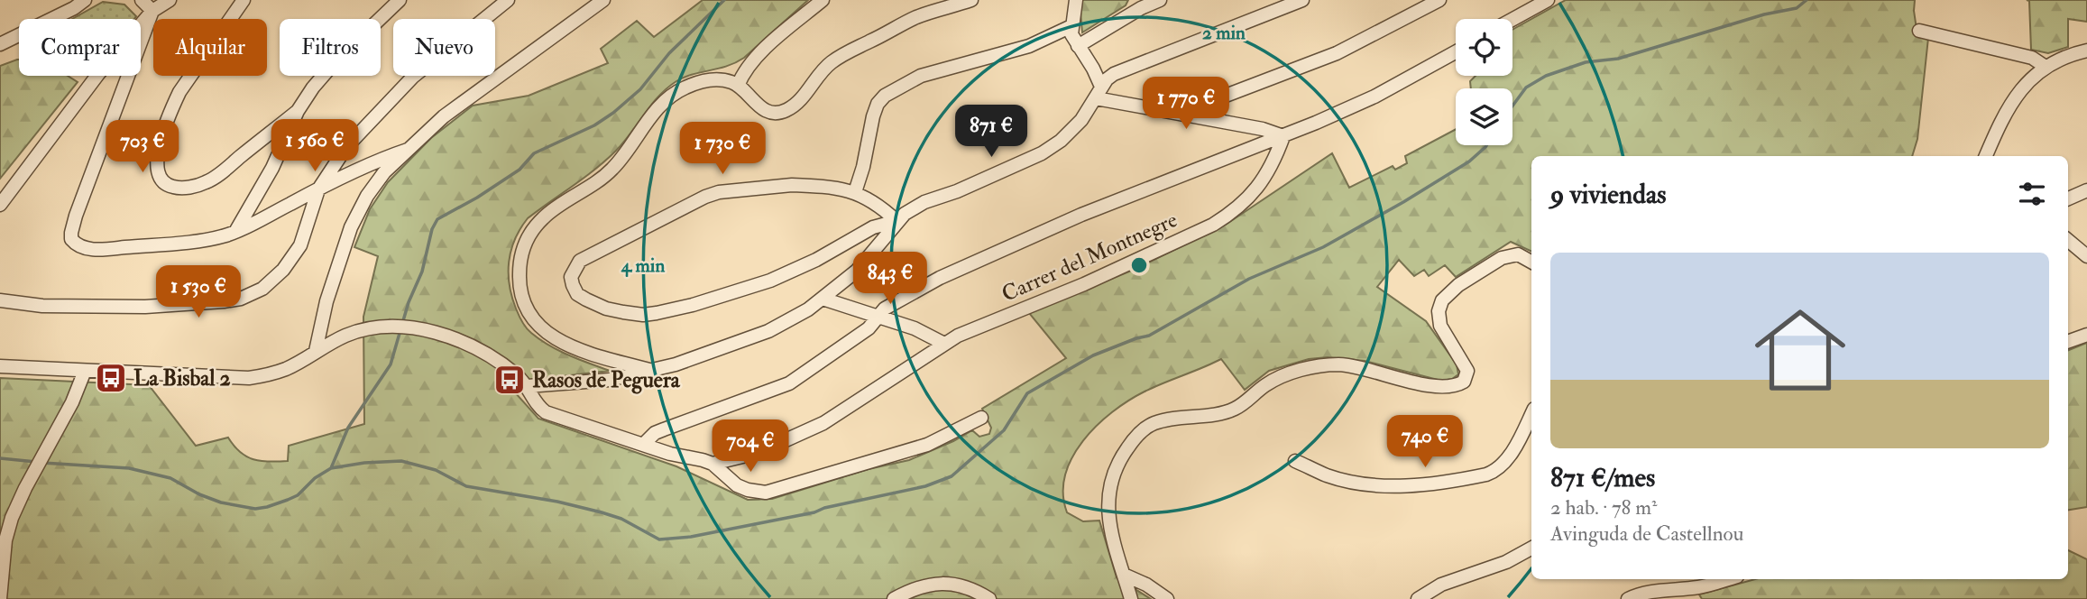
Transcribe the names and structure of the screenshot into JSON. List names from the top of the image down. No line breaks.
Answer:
{"streets":{"street":["Carrer del Montnegre"]},"places":{"bus stop":["La Bisbal 2","Rasos de Peguera"]},"page":{"chip":["Comprar","Alquilar","Filtros","Nuevo"],"price":["1 770 €","871 €","1 560 €","703 €","1 730 €","843 €","1 530 €","740 €","704 €"],"heading":"9 viviendas","list":[{"name":"871 €/mes","note":"2 hab. · 78 m² · Avinguda de Castellnou"}]},"rings":["2 min","4 min"]}
